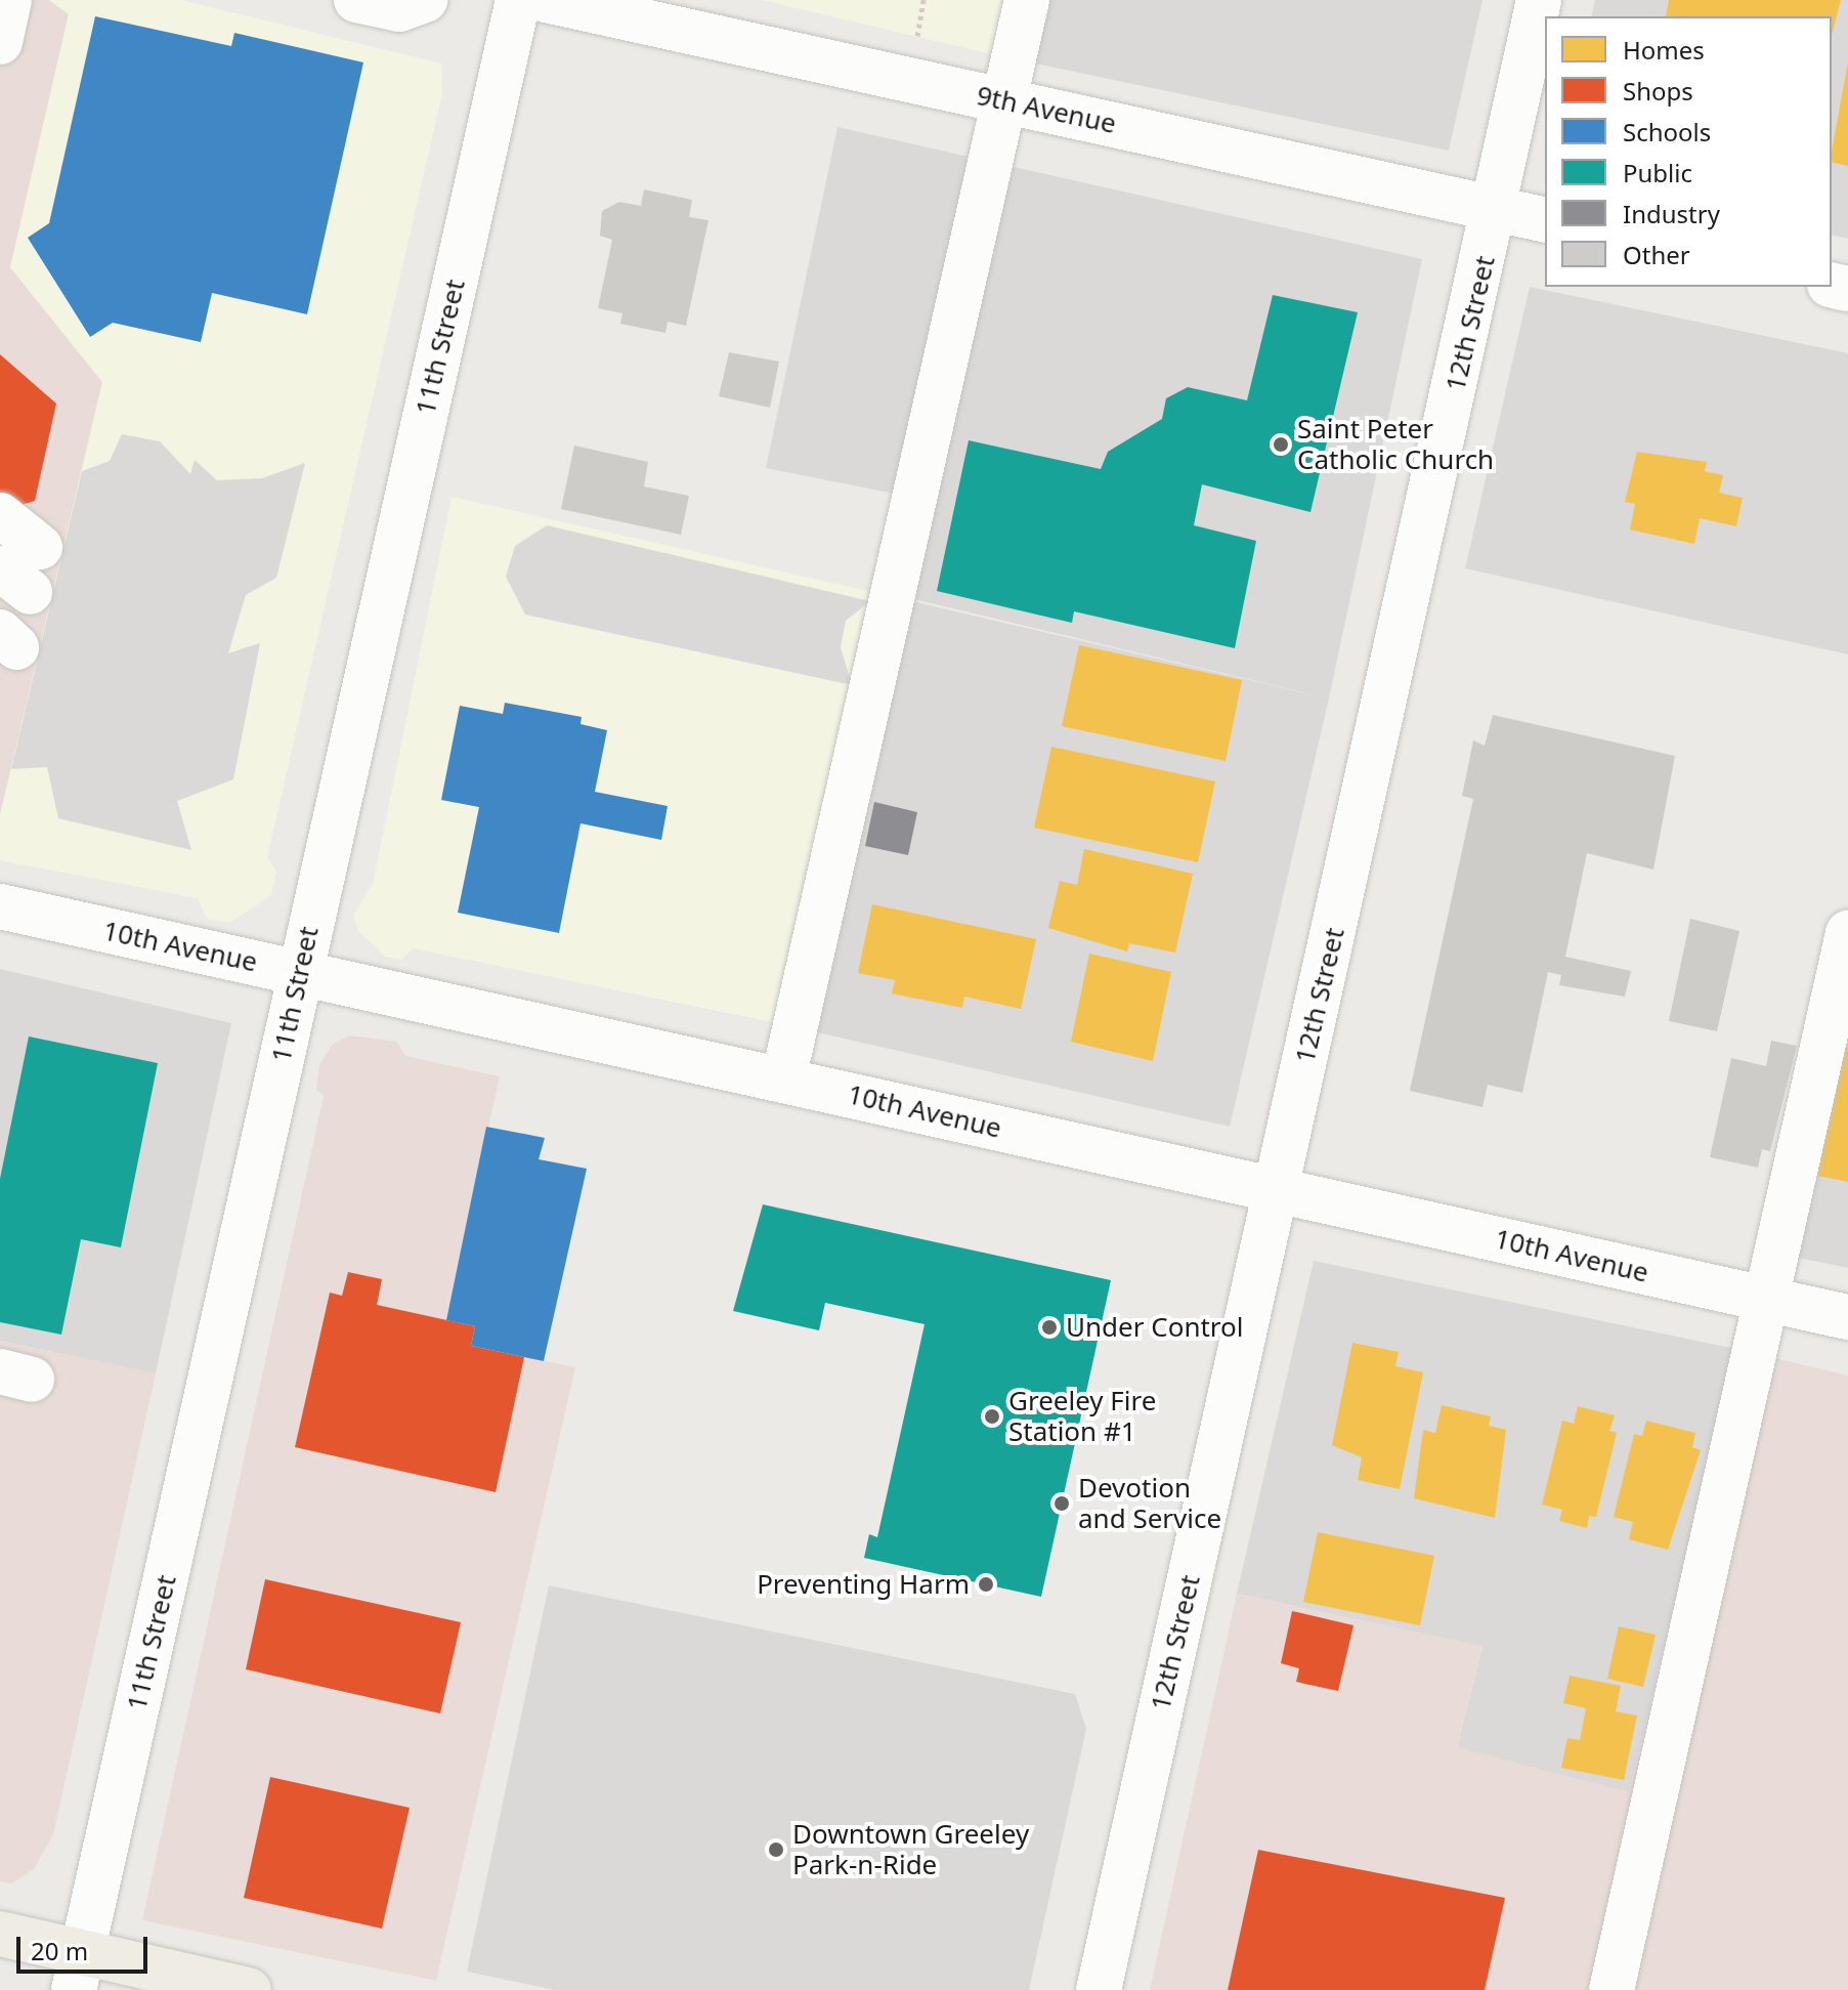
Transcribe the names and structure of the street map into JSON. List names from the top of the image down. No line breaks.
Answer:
{"streets":{"street":["9th Avenue","12th Street","11th Street","10th Avenue"]},"crossings":[["9th Avenue","12th Street"],["12th Street","10th Avenue"],["11th Street","10th Avenue"]],"places":["Saint Peter Catholic Church","Under Control","Greeley Fire Station #1","Devotion and Service","Preventing Harm","Downtown Greeley Park-n-Ride"],"legend":["Homes","Shops","Schools","Public","Industry","Other"],"scale_bar":"20 m"}
